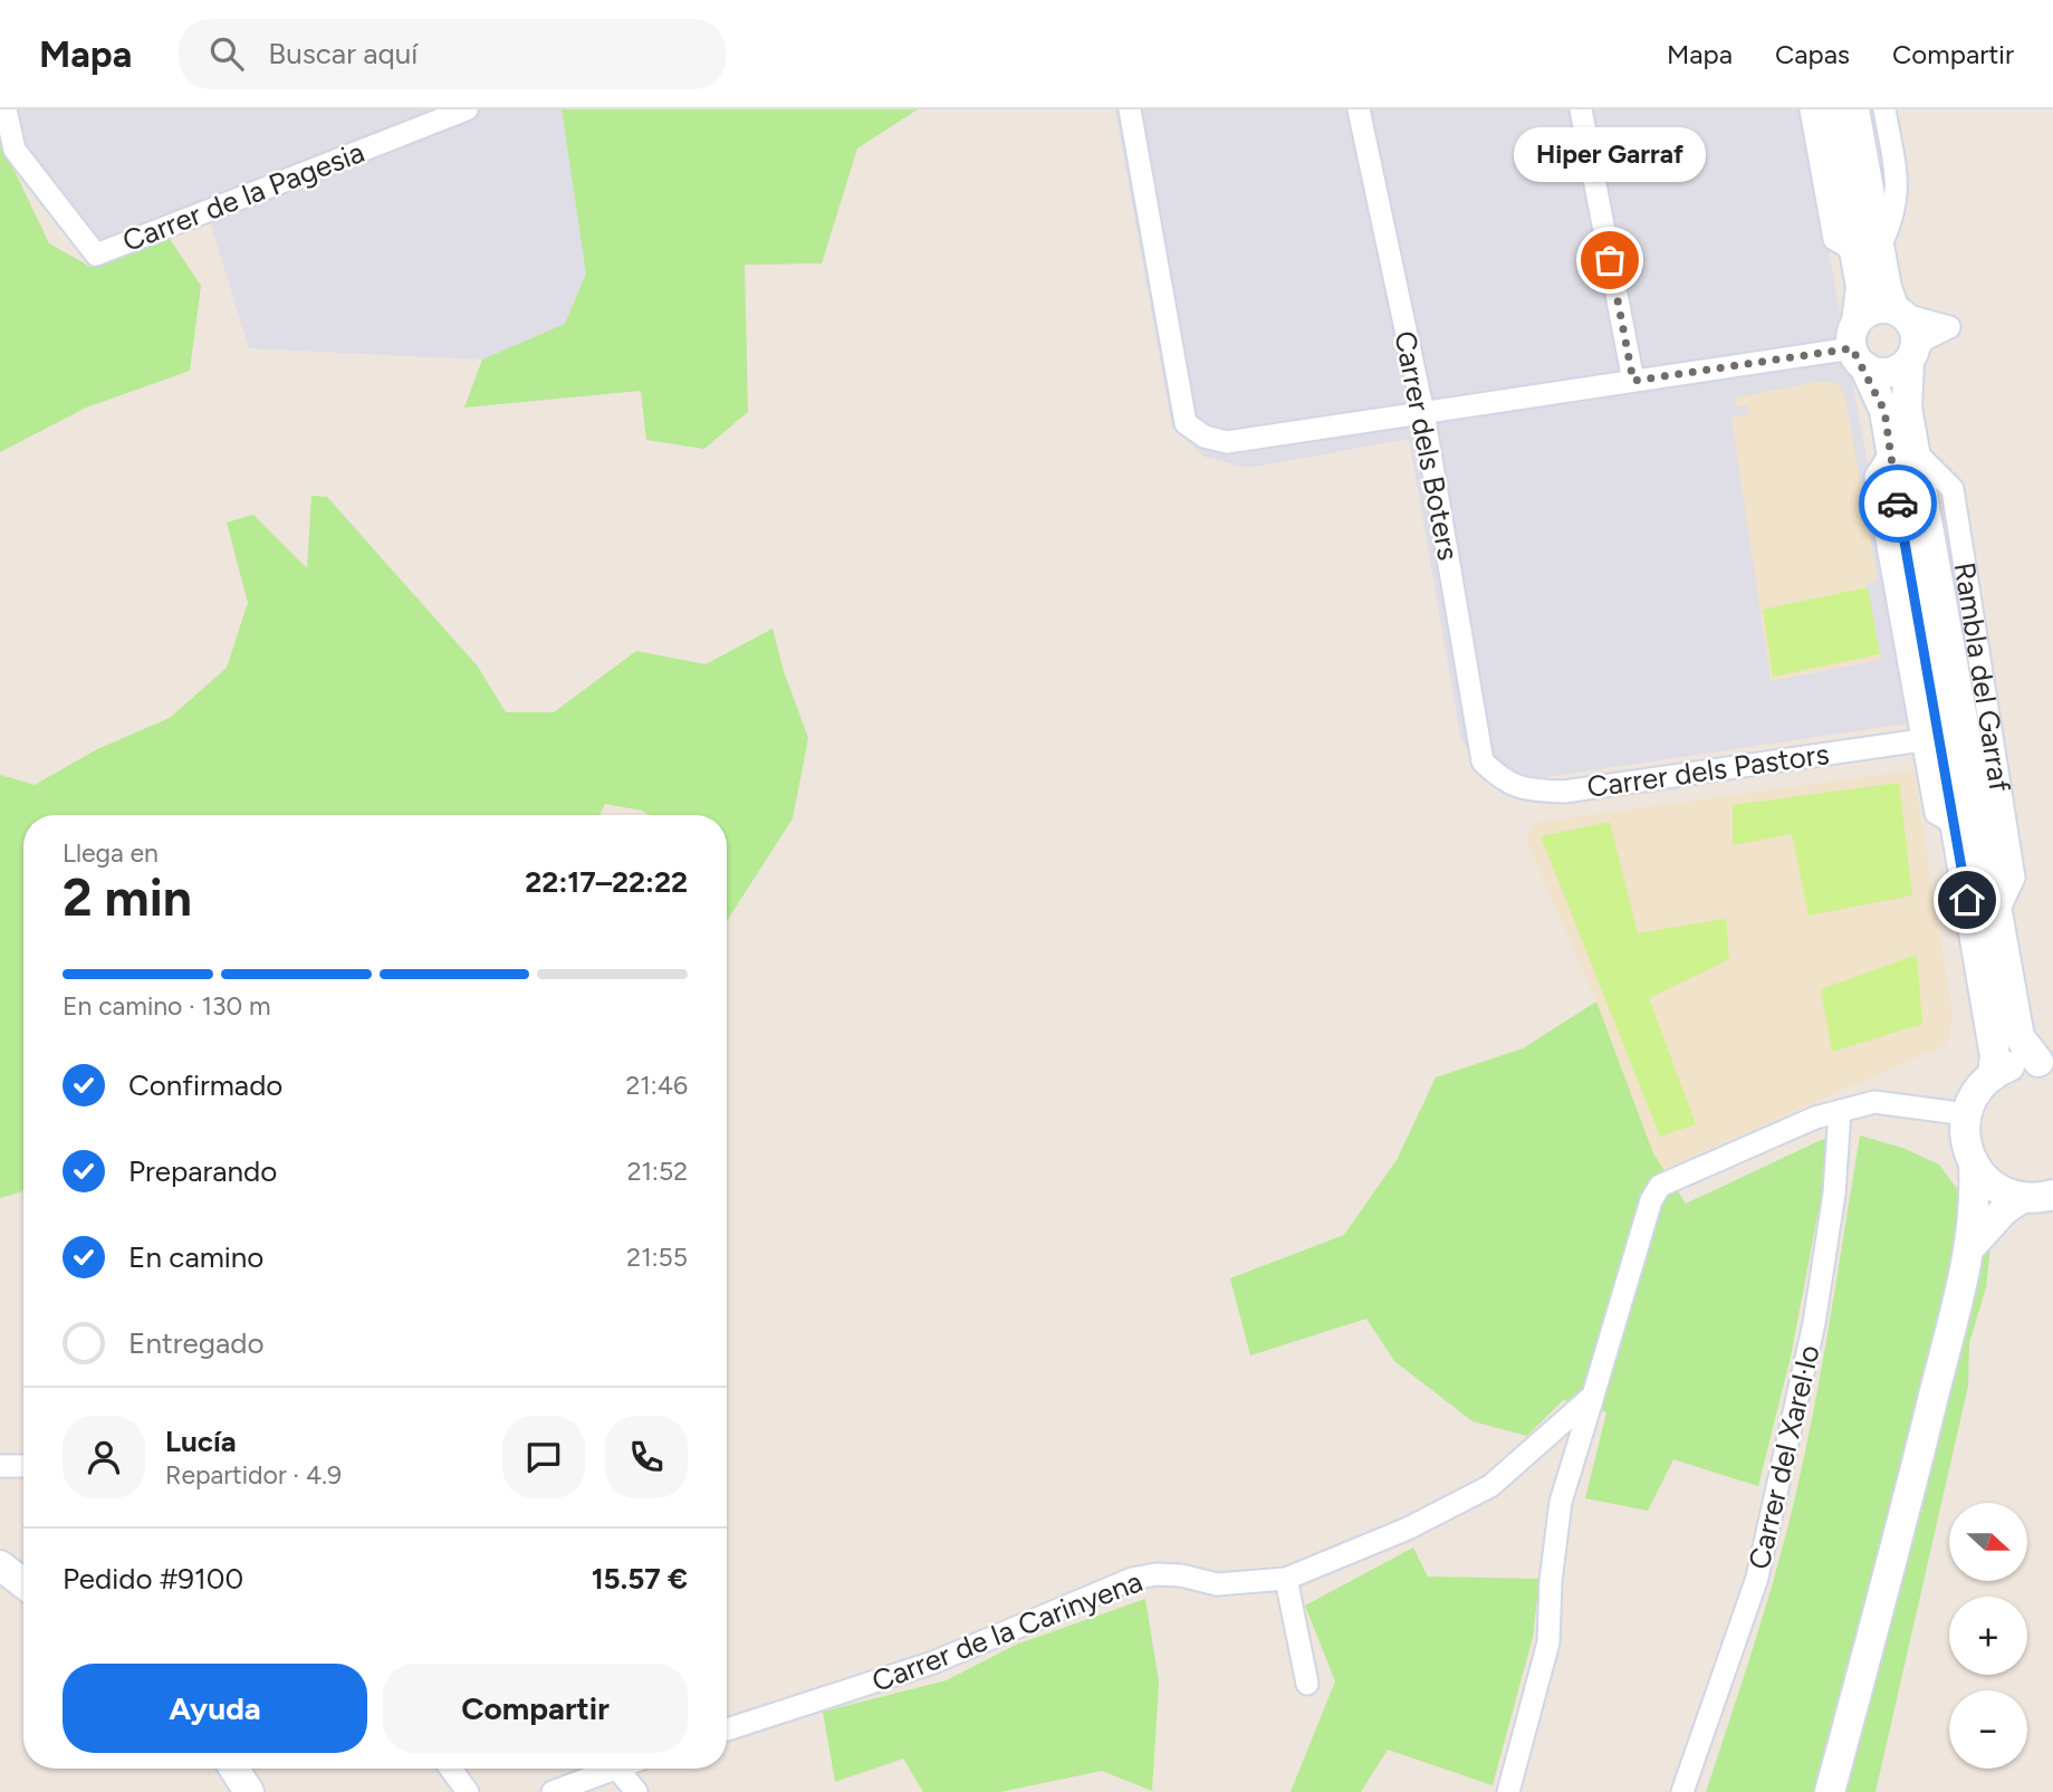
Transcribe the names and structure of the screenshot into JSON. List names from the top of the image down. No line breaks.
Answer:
{"streets":{"street":["Carrer de la Pagesia","Carrer dels Boters","Rambla del Garraf","Carrer dels Pastors","Carrer del Xarel·lo","Carrer de la Carinyena"]},"crossings":[["Carrer dels Boters","Carrer dels Pastors"],["Rambla del Garraf","Carrer dels Pastors"]],"places":["Hiper Garraf"],"north":"right","page":{"header":"Mapa","search":"Buscar aquí","nav":["Mapa","Capas","Compartir"],"bubble":"Hiper Garraf","heading":["2 min","Llega en","22:17–22:22"],"panel":["Lucía","Repartidor · 4.9","Pedido #9100","15.57 €"],"bar":"En camino · 130 m","list":[["Confirmado","21:46"],["Preparando","21:52"],["En camino","21:55"],"Entregado"],"map_buttons":["+","−"],"buttons":["Ayuda","Compartir"]}}
